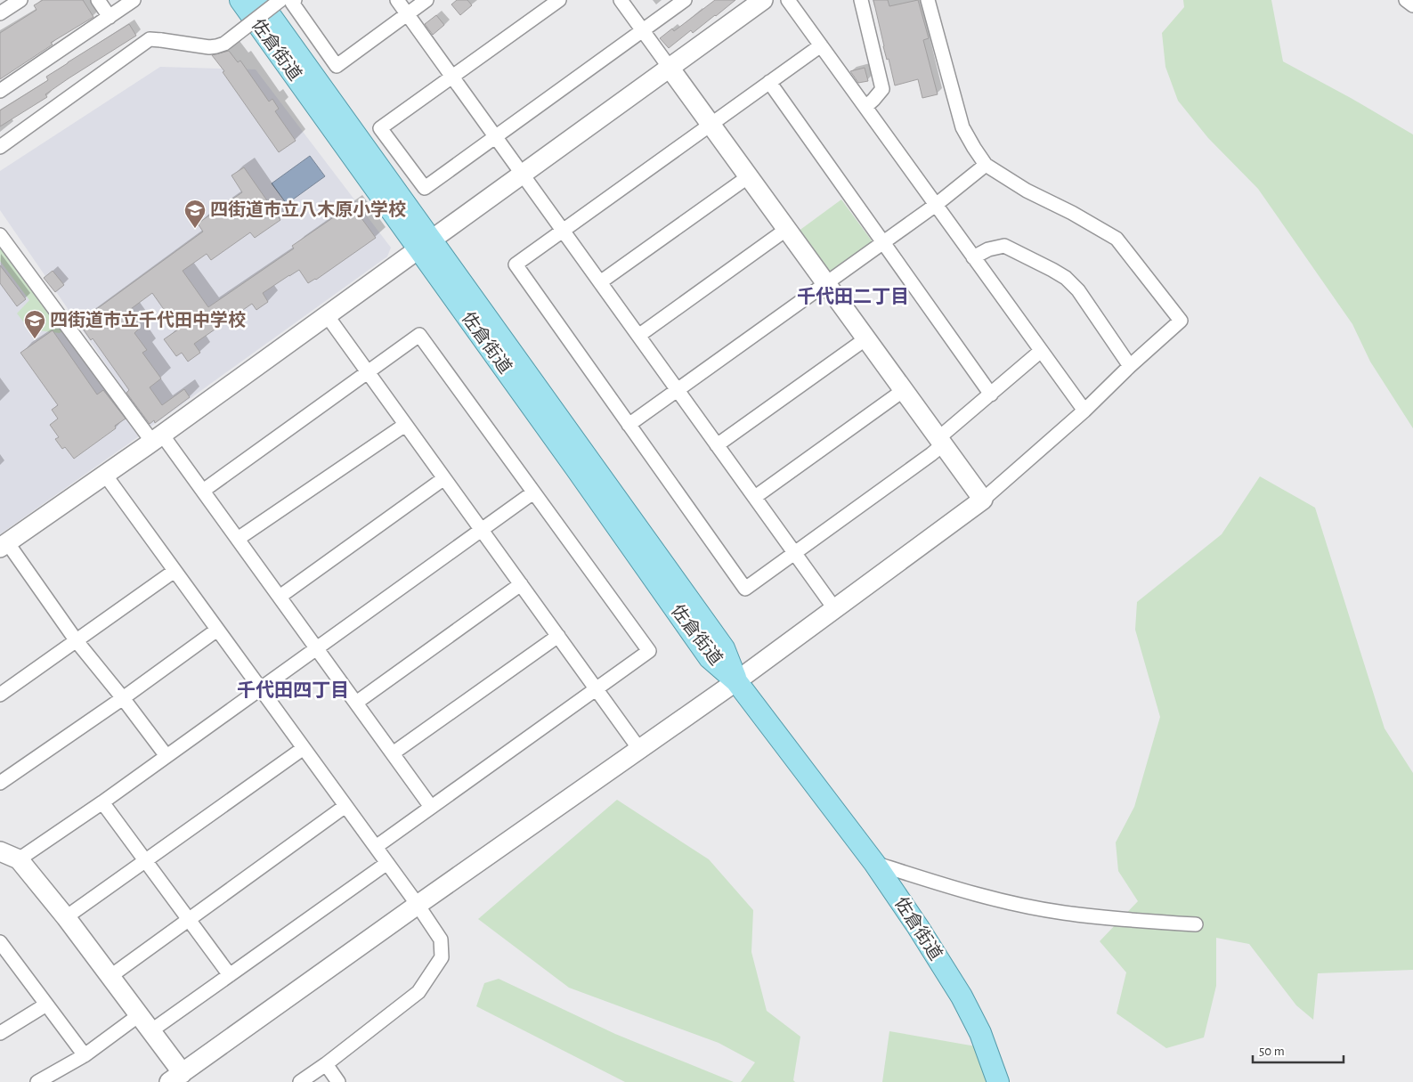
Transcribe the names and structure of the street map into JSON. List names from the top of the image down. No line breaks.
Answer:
{"streets":{"main road":["佐倉街道"]},"districts":["千代田二丁目","千代田四丁目"],"places":{"school or university":["四街道市立八木原小学校","四街道市立千代田中学校"]},"scale_bar":"50 m"}
